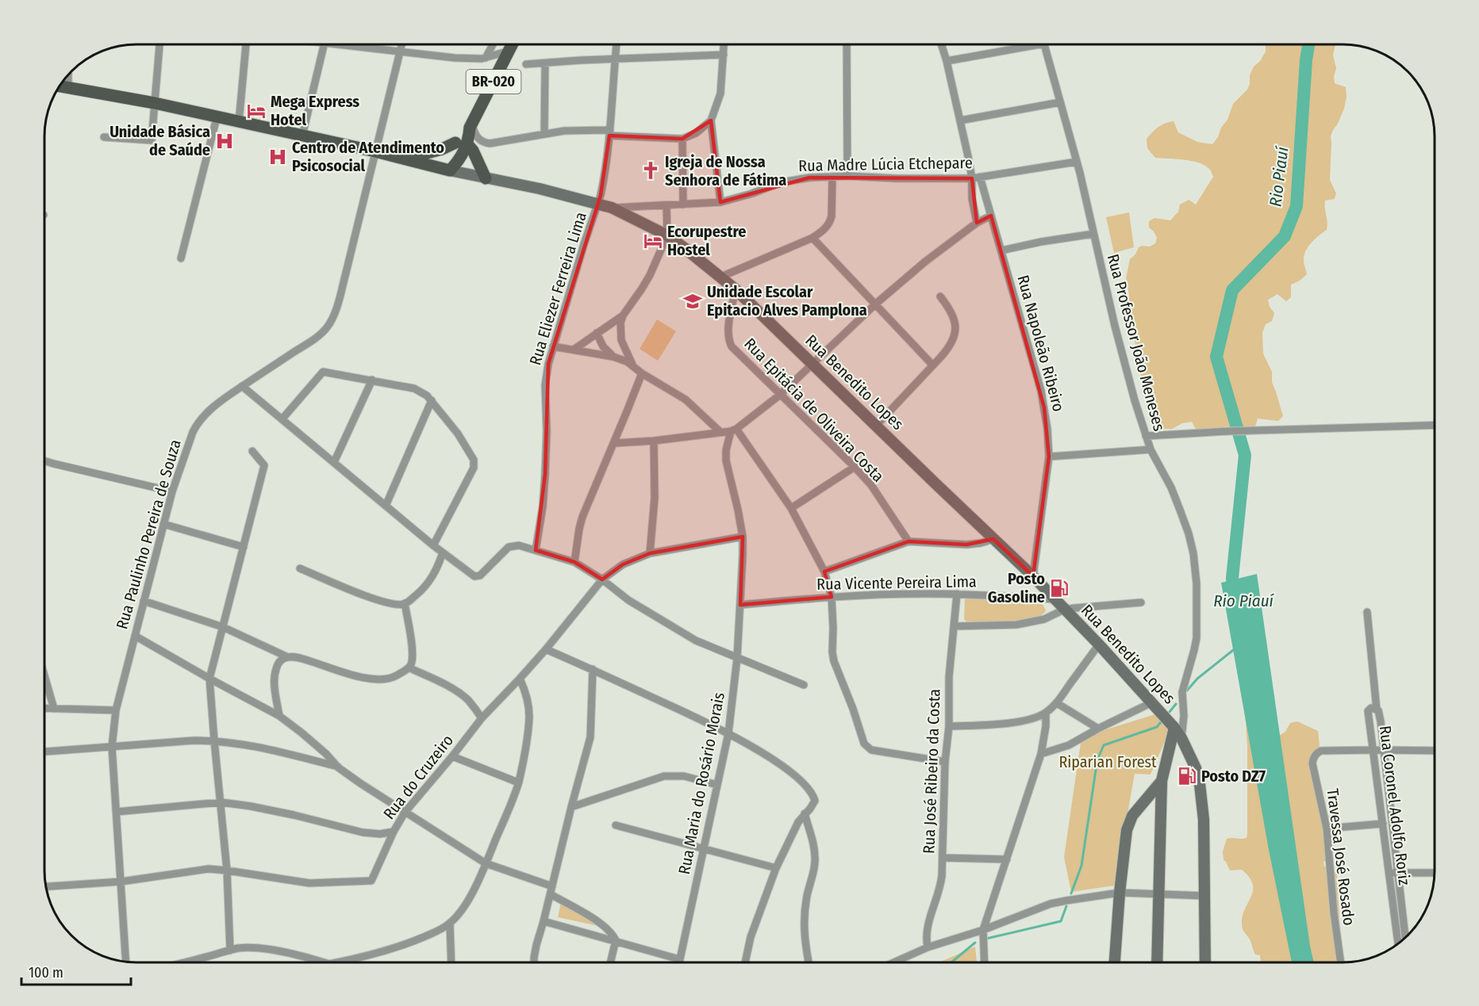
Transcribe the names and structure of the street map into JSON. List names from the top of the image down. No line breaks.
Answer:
{"streets":{"main road":["BR-020","Rua Benedito Lopes"],"street":["Rua Madre Lúcia Etchepare","Rua Eliezer Ferreira Lima","Rua Professor João Meneses","Rua Napoleão Ribeiro","Rua Epitácia de Oliveira Costa","Rua Paulinho Pereira de Souza","Rua Vicente Pereira Lima","Rua José Ribeiro da Costa","Rua do Cruzeiro","Rua Maria do Rosário Morais","Rua Coronel Adolfo Roriz","Travessa José Rosado"]},"crossings":[["BR-020","Rua Benedito Lopes"],["Rua Madre Lúcia Etchepare","Rua Professor João Meneses"],["Rua Madre Lúcia Etchepare","Rua Napoleão Ribeiro"],["Rua Madre Lúcia Etchepare","Rua Benedito Lopes"],["Rua Eliezer Ferreira Lima","Rua Benedito Lopes"],["Rua Professor João Meneses","Rua Benedito Lopes"],["Rua Napoleão Ribeiro","Rua Benedito Lopes"],["Rua Benedito Lopes","Rua Epitácia de Oliveira Costa"],["Rua Benedito Lopes","Rua Paulinho Pereira de Souza"],["Rua Benedito Lopes","Rua Vicente Pereira Lima"],["Rua Paulinho Pereira de Souza","Rua do Cruzeiro"],["Rua Vicente Pereira Lima","Rua José Ribeiro da Costa"],["Rua Vicente Pereira Lima","Rua Maria do Rosário Morais"],["Rua do Cruzeiro","Rua Maria do Rosário Morais"],["Rua Coronel Adolfo Roriz","Travessa José Rosado"]],"water":["Rio Piauí"],"parks":["Riparian Forest"],"places":{"hotel":["Mega Express Hotel","Ecorupestre Hostel"],"hospital":["Unidade Básica de Saúde","Centro de Atendimento Psicosocial"],"church":["Igreja de Nossa Senhora de Fátima"],"school or university":["Unidade Escolar Epitacio Alves Pamplona"],"fuel station":["Posto Gasoline","Posto DZ7"]},"scale_bar":"100 m"}
